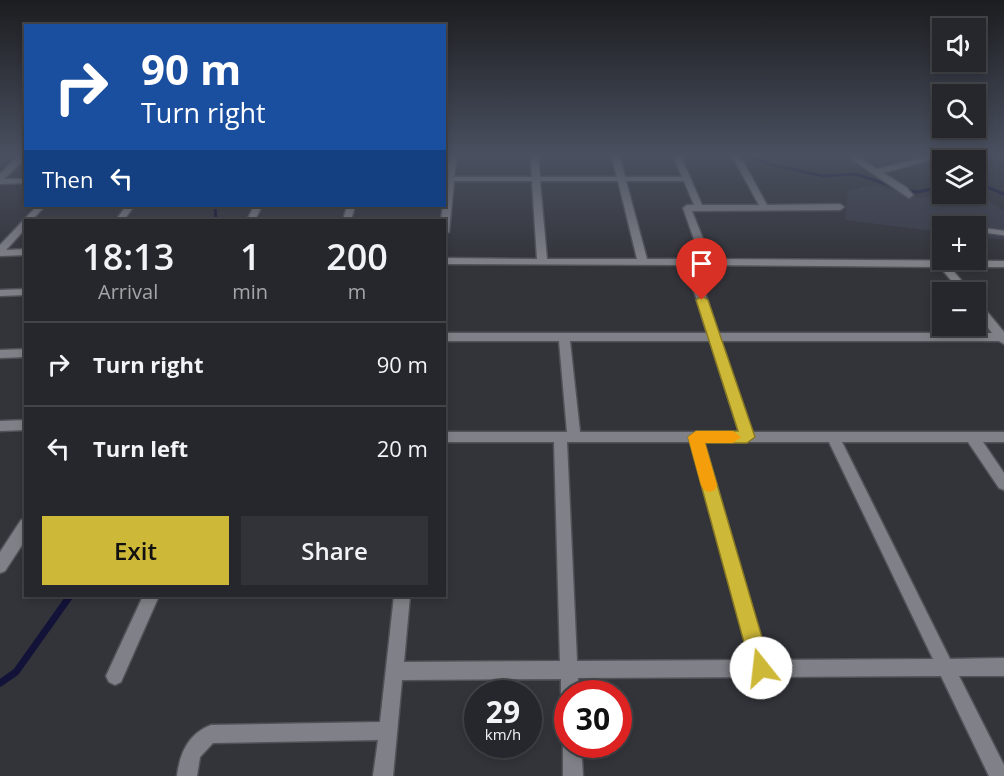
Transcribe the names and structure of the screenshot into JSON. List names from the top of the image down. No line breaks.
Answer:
{"page":{"map_buttons":["+","−"],"turn":["90 m","Turn right"],"then":"Then","eta":["18:13","Arrival","1","min","200","m"],"list":[{"name":"Turn right","value":"90 m"},{"name":"Turn left","value":"20 m"}],"buttons":["Exit","Share"],"speed":"29 km/h","limit":"30"}}
